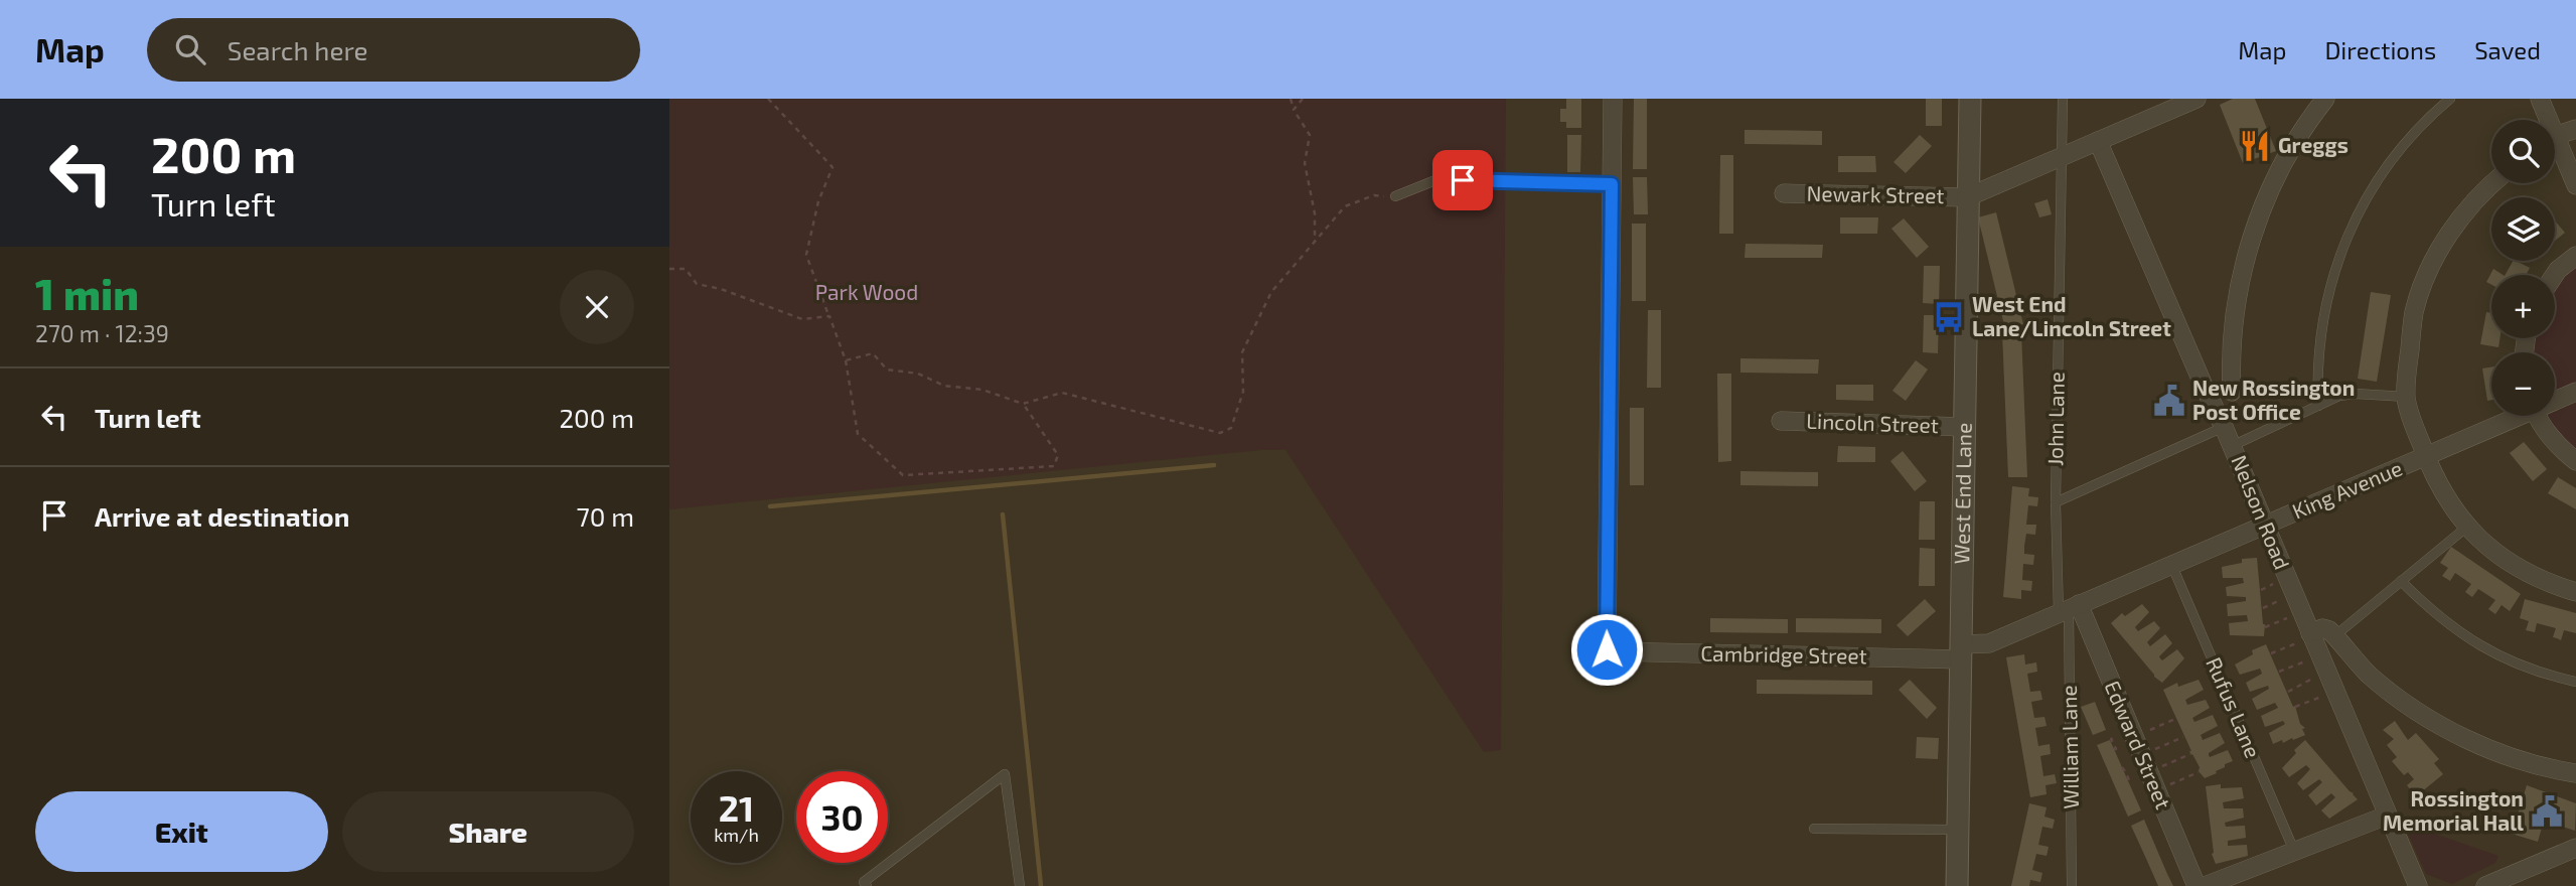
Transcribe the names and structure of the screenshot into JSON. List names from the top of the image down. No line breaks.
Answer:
{"streets":{"street":["Newark Street","Lincoln Street","King Avenue","West End Lane","Nelson Road","Cambridge Street","Edward Street"],"lane":["John Lane","Rufus Lane","William Lane"]},"crossings":[["Newark Street","West End Lane"],["John Lane","King Avenue"],["John Lane","Edward Street"],["John Lane","William Lane"],["Lincoln Street","West End Lane"],["King Avenue","West End Lane"],["King Avenue","Nelson Road"],["King Avenue","Cambridge Street"],["King Avenue","Rufus Lane"],["King Avenue","Edward Street"],["King Avenue","William Lane"],["West End Lane","Cambridge Street"],["Edward Street","William Lane"]],"parks":["Park Wood"],"places":{"restaurant":["Greggs"],"bus stop":["West End Lane/Lincoln Street"],"public building":["New Rossington Post Office","Rossington Memorial Hall"]},"page":{"header":"Map","search":"Search here","nav":["Map","Directions","Saved"],"turn":["200 m","Turn left"],"map_buttons":["+","−"],"heading":["1 min","270 m · 12:39"],"list":[{"name":"Turn left","value":"200 m"},{"name":"Arrive at destination","value":"70 m"}],"speed":"21 km/h","limit":"30","buttons":["Exit","Share"]}}
